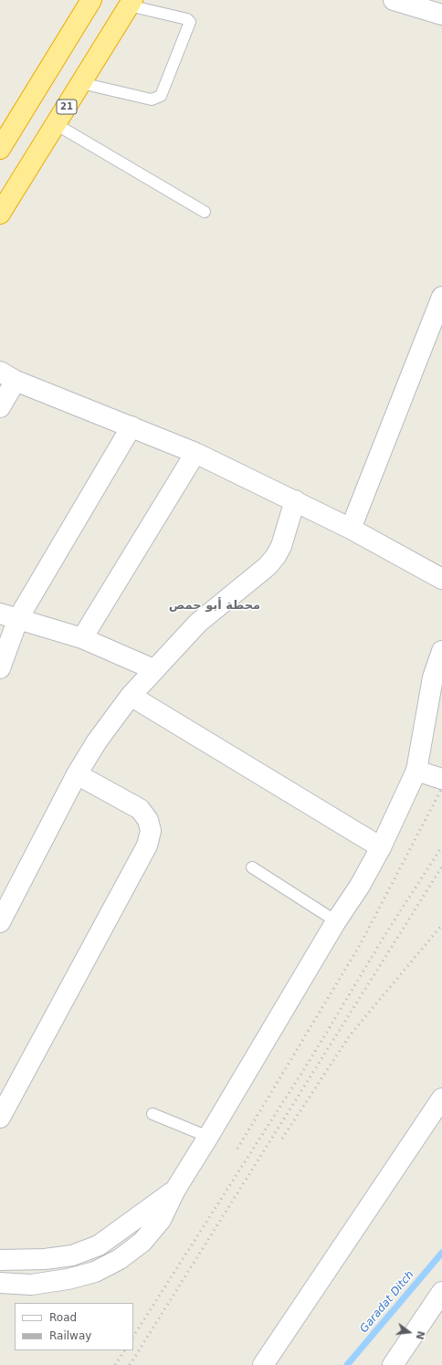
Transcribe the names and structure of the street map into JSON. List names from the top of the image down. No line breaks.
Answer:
{"streets":{"highway":["21"]},"districts":["محطة أبو حمص"],"water":["Garadat Ditch"],"legend":["Road","Railway"],"north":"right"}
